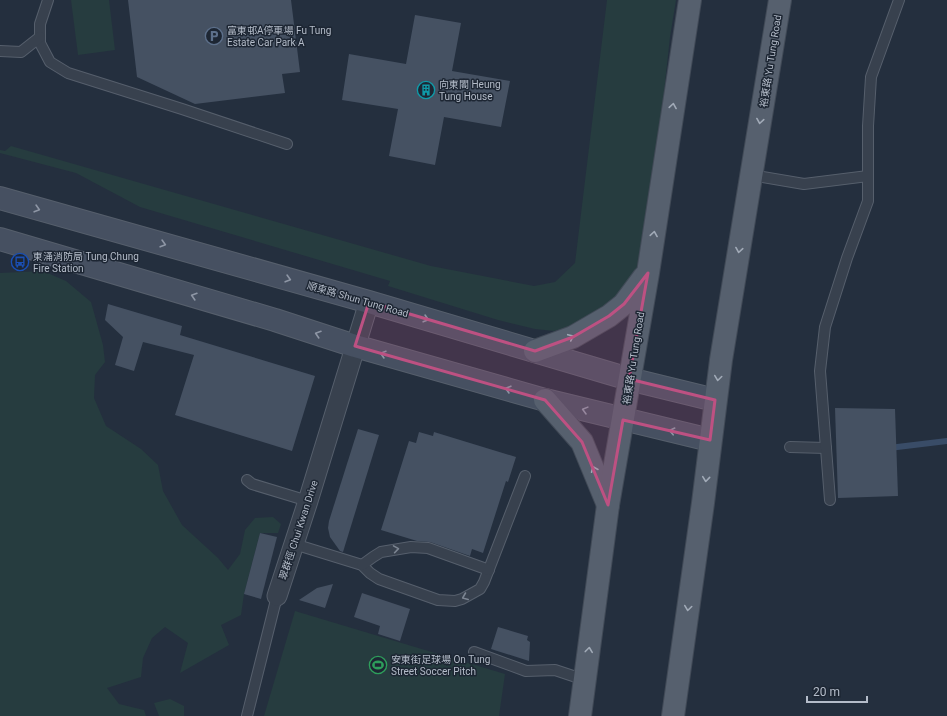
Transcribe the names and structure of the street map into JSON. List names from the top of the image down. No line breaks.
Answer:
{"streets":{"main road":["裕東路 Yu Tung Road","順東路 Shun Tung Road"],"street":["翠群徑 Chui Kwan Drive"]},"crossings":[["裕東路 Yu Tung Road","順東路 Shun Tung Road"],["順東路 Shun Tung Road","翠群徑 Chui Kwan Drive"]],"places":{"parking":["富東邨A停車場 Fu Tung Estate Car Park A"],"building":["向東閣 Heung Tung House"],"bus stop":["東涌消防局 Tung Chung Fire Station"],"sports":["安東街足球場 On Tung Street Soccer Pitch"]},"scale_bar":"20 m"}
